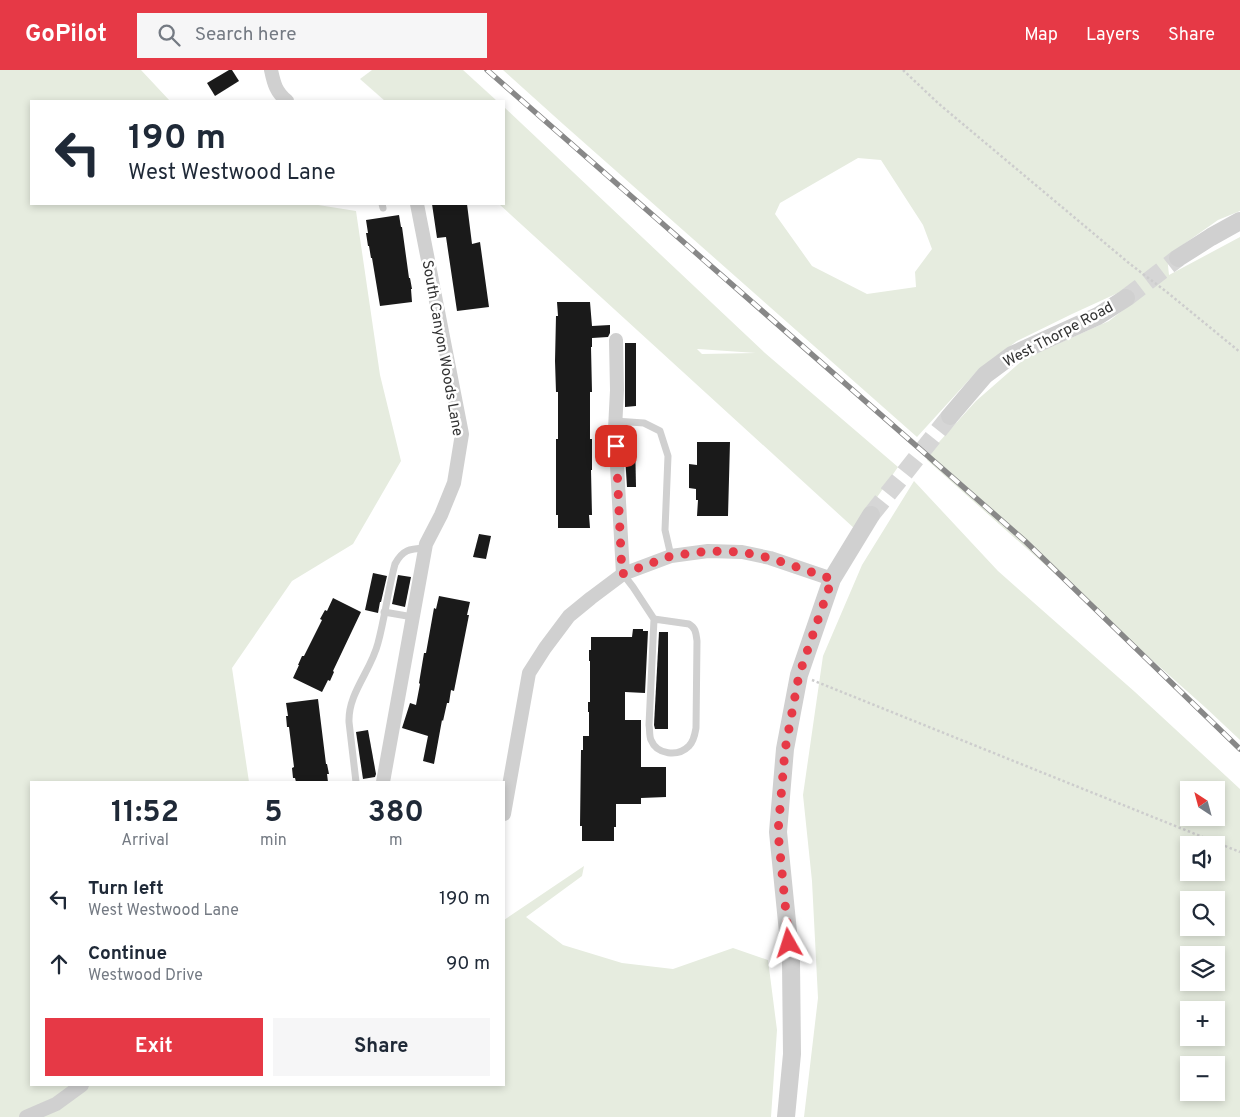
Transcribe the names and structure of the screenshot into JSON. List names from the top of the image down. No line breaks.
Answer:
{"streets":{"street":["West Thorpe Road","South Canyon Woods Lane"]},"north":"top left","page":{"header":"GoPilot","search":"Search here","nav":["Map","Layers","Share"],"turn":["190 m","West Westwood Lane"],"map_buttons":["+","−"],"eta":["11:52","Arrival","5","min","380","m"],"list":[{"name":"Turn left","note":"West Westwood Lane","value":"190 m"},{"name":"Continue","note":"Westwood Drive","value":"90 m"}],"buttons":["Exit","Share"]}}
